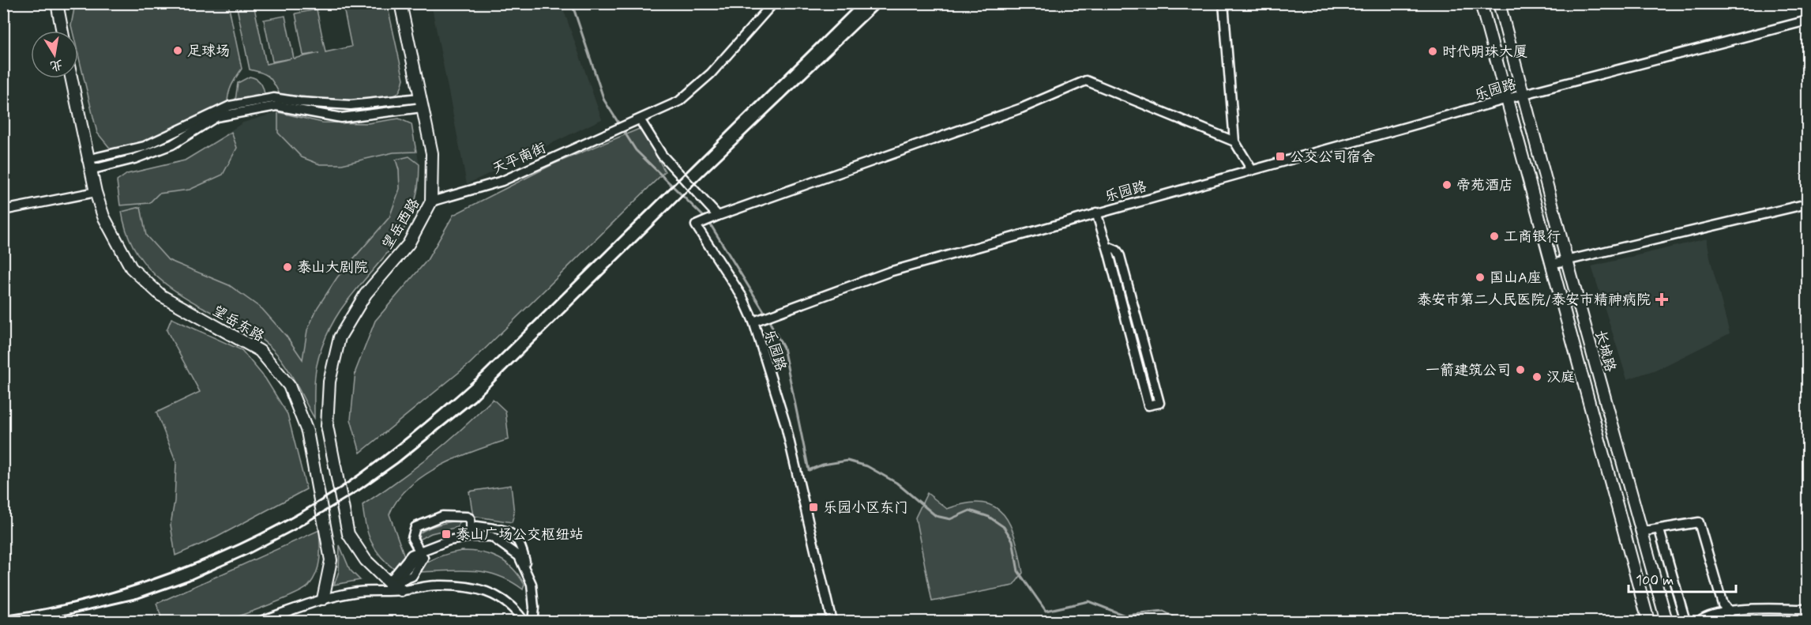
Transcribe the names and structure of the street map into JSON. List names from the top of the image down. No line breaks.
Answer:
{"streets":{"main road":["望岳西路","望岳东路","长城路"],"street":["乐园路","天平南街"]},"crossings":[["乐园路","长城路"],["天平南街","望岳西路"]],"places":{"other":["足球场","时代明珠大厦","帝苑酒店","工商银行","泰山大剧院","国山A座","一箭建筑公司","汉庭"],"transit":["公交公司宿舍","乐园小区东门","泰山广场公交枢纽站"],"health":["泰安市第二人民医院/泰安市精神病院"]},"scale_bar":"100 m","north":"bottom"}
